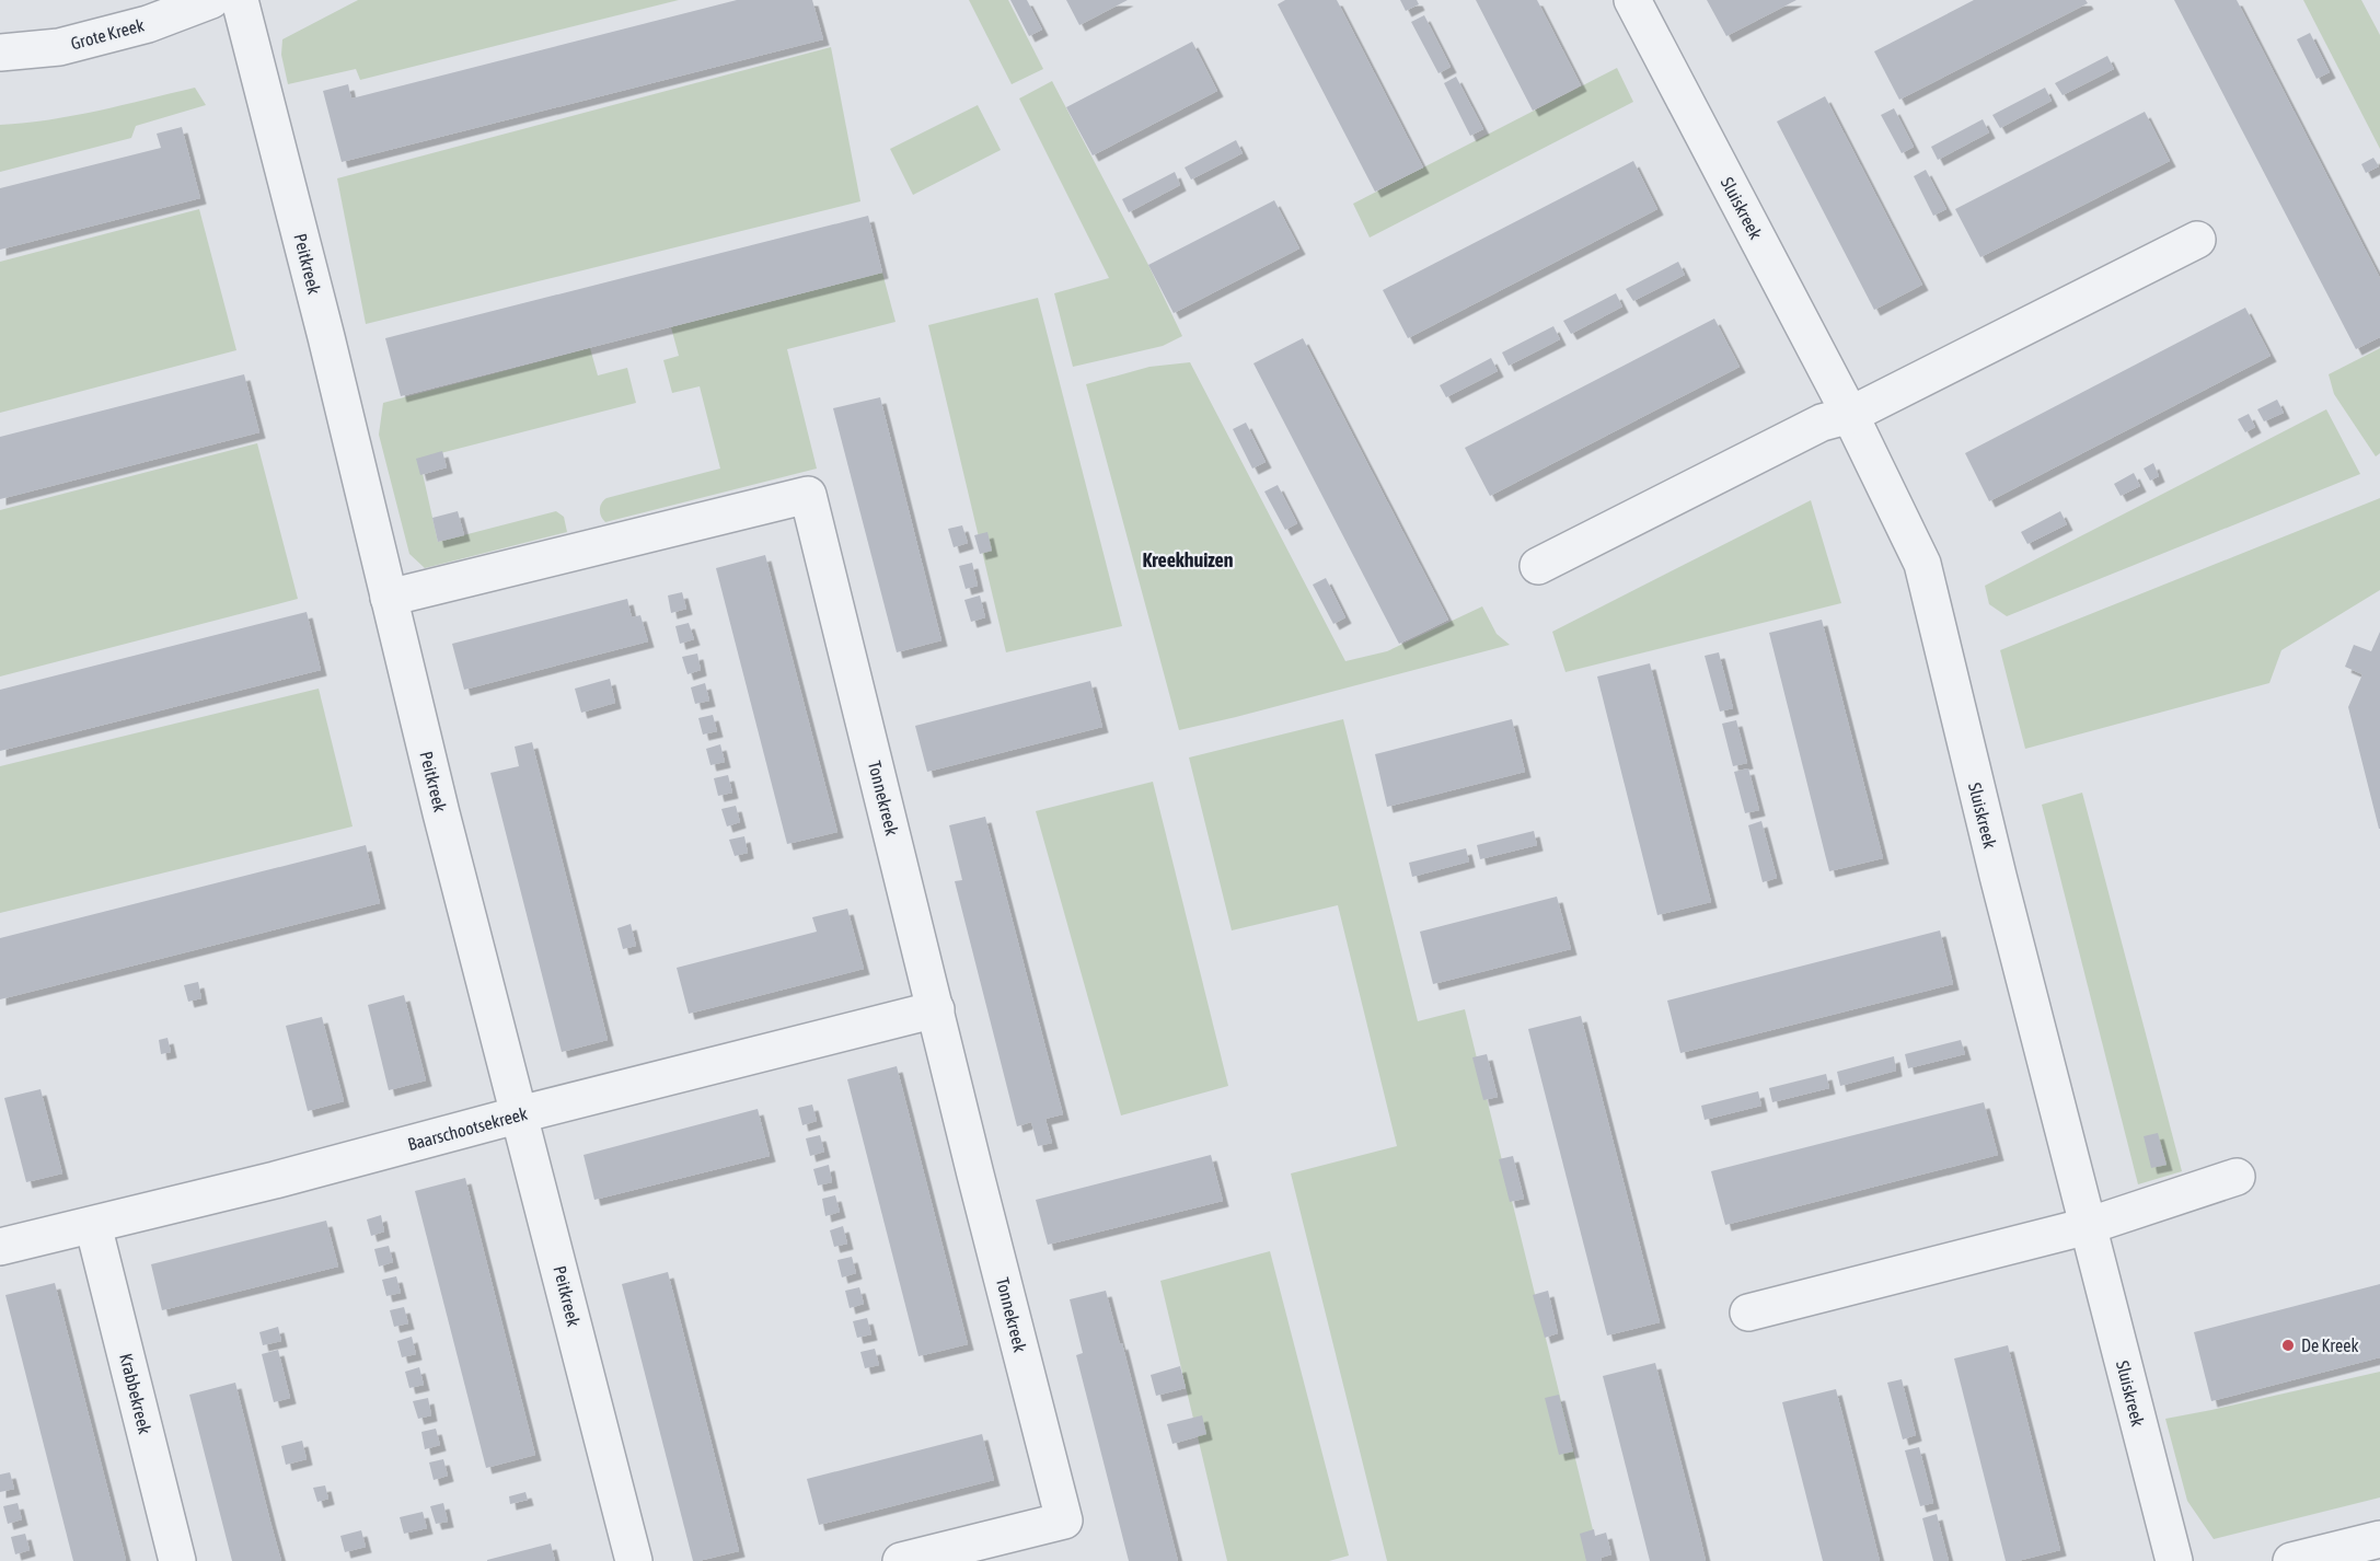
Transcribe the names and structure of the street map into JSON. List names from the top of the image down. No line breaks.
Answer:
{"streets":{"street":["Grote Kreek","Sluiskreek","Peitkreek","Tonnekreek","Baarschootsekreek","Krabbekreek"]},"crossings":[["Peitkreek","Tonnekreek"],["Peitkreek","Baarschootsekreek"],["Tonnekreek","Baarschootsekreek"],["Baarschootsekreek","Krabbekreek"]],"districts":["Kreekhuizen"],"places":["De Kreek"]}
